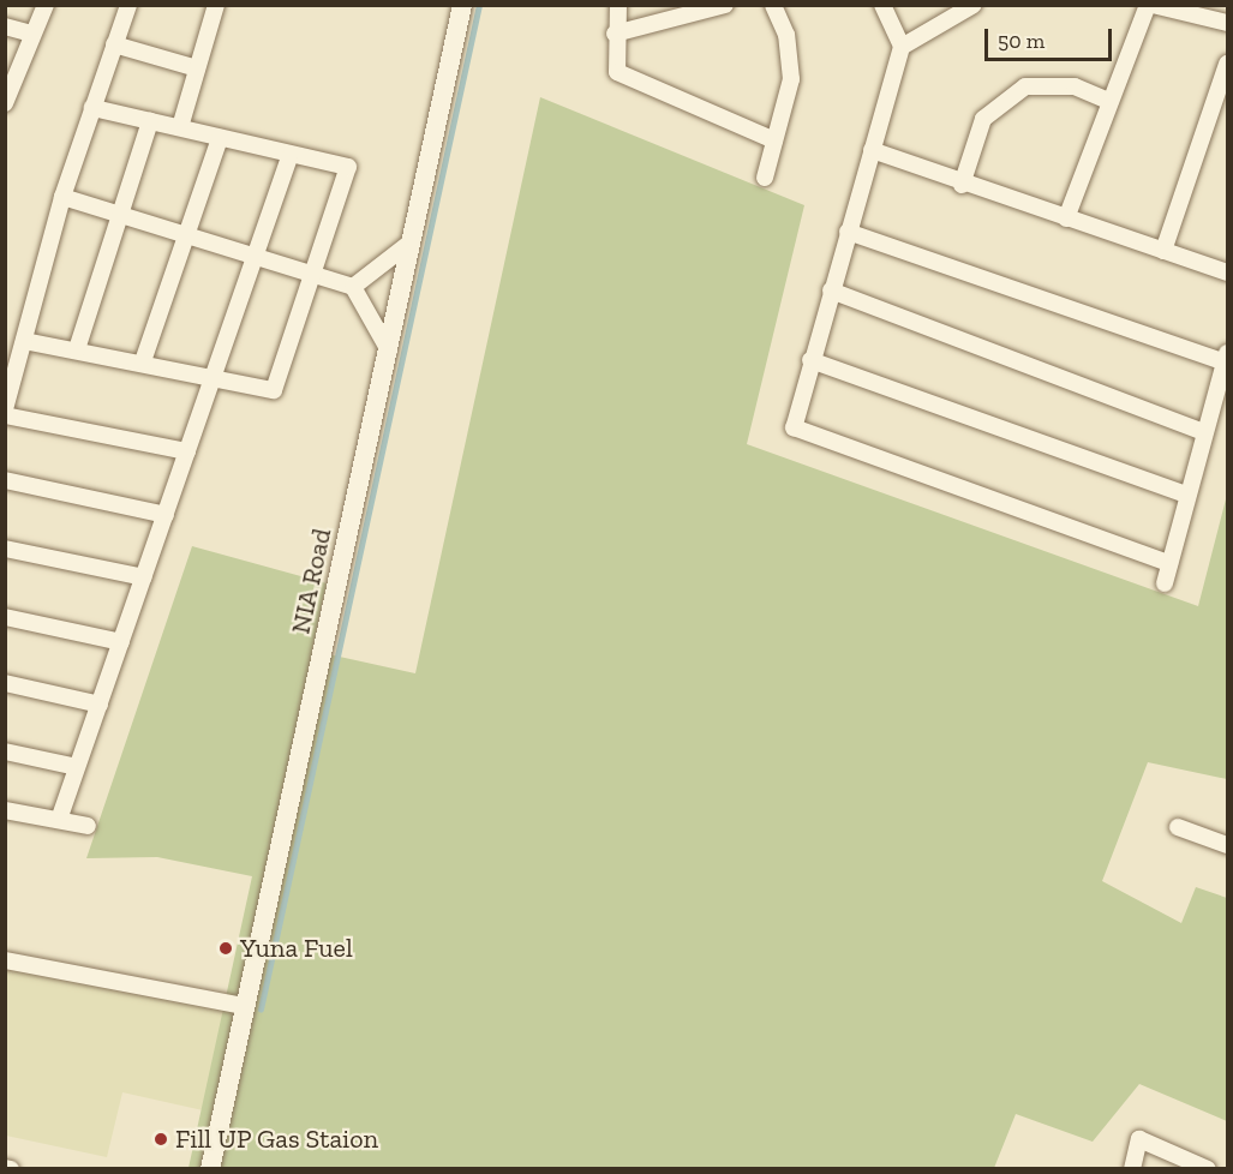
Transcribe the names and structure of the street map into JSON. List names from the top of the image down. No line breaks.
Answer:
{"streets":{"street":["NIA Road"]},"places":["Yuna Fuel","Fill UP Gas Staion"],"scale_bar":"50 m"}
